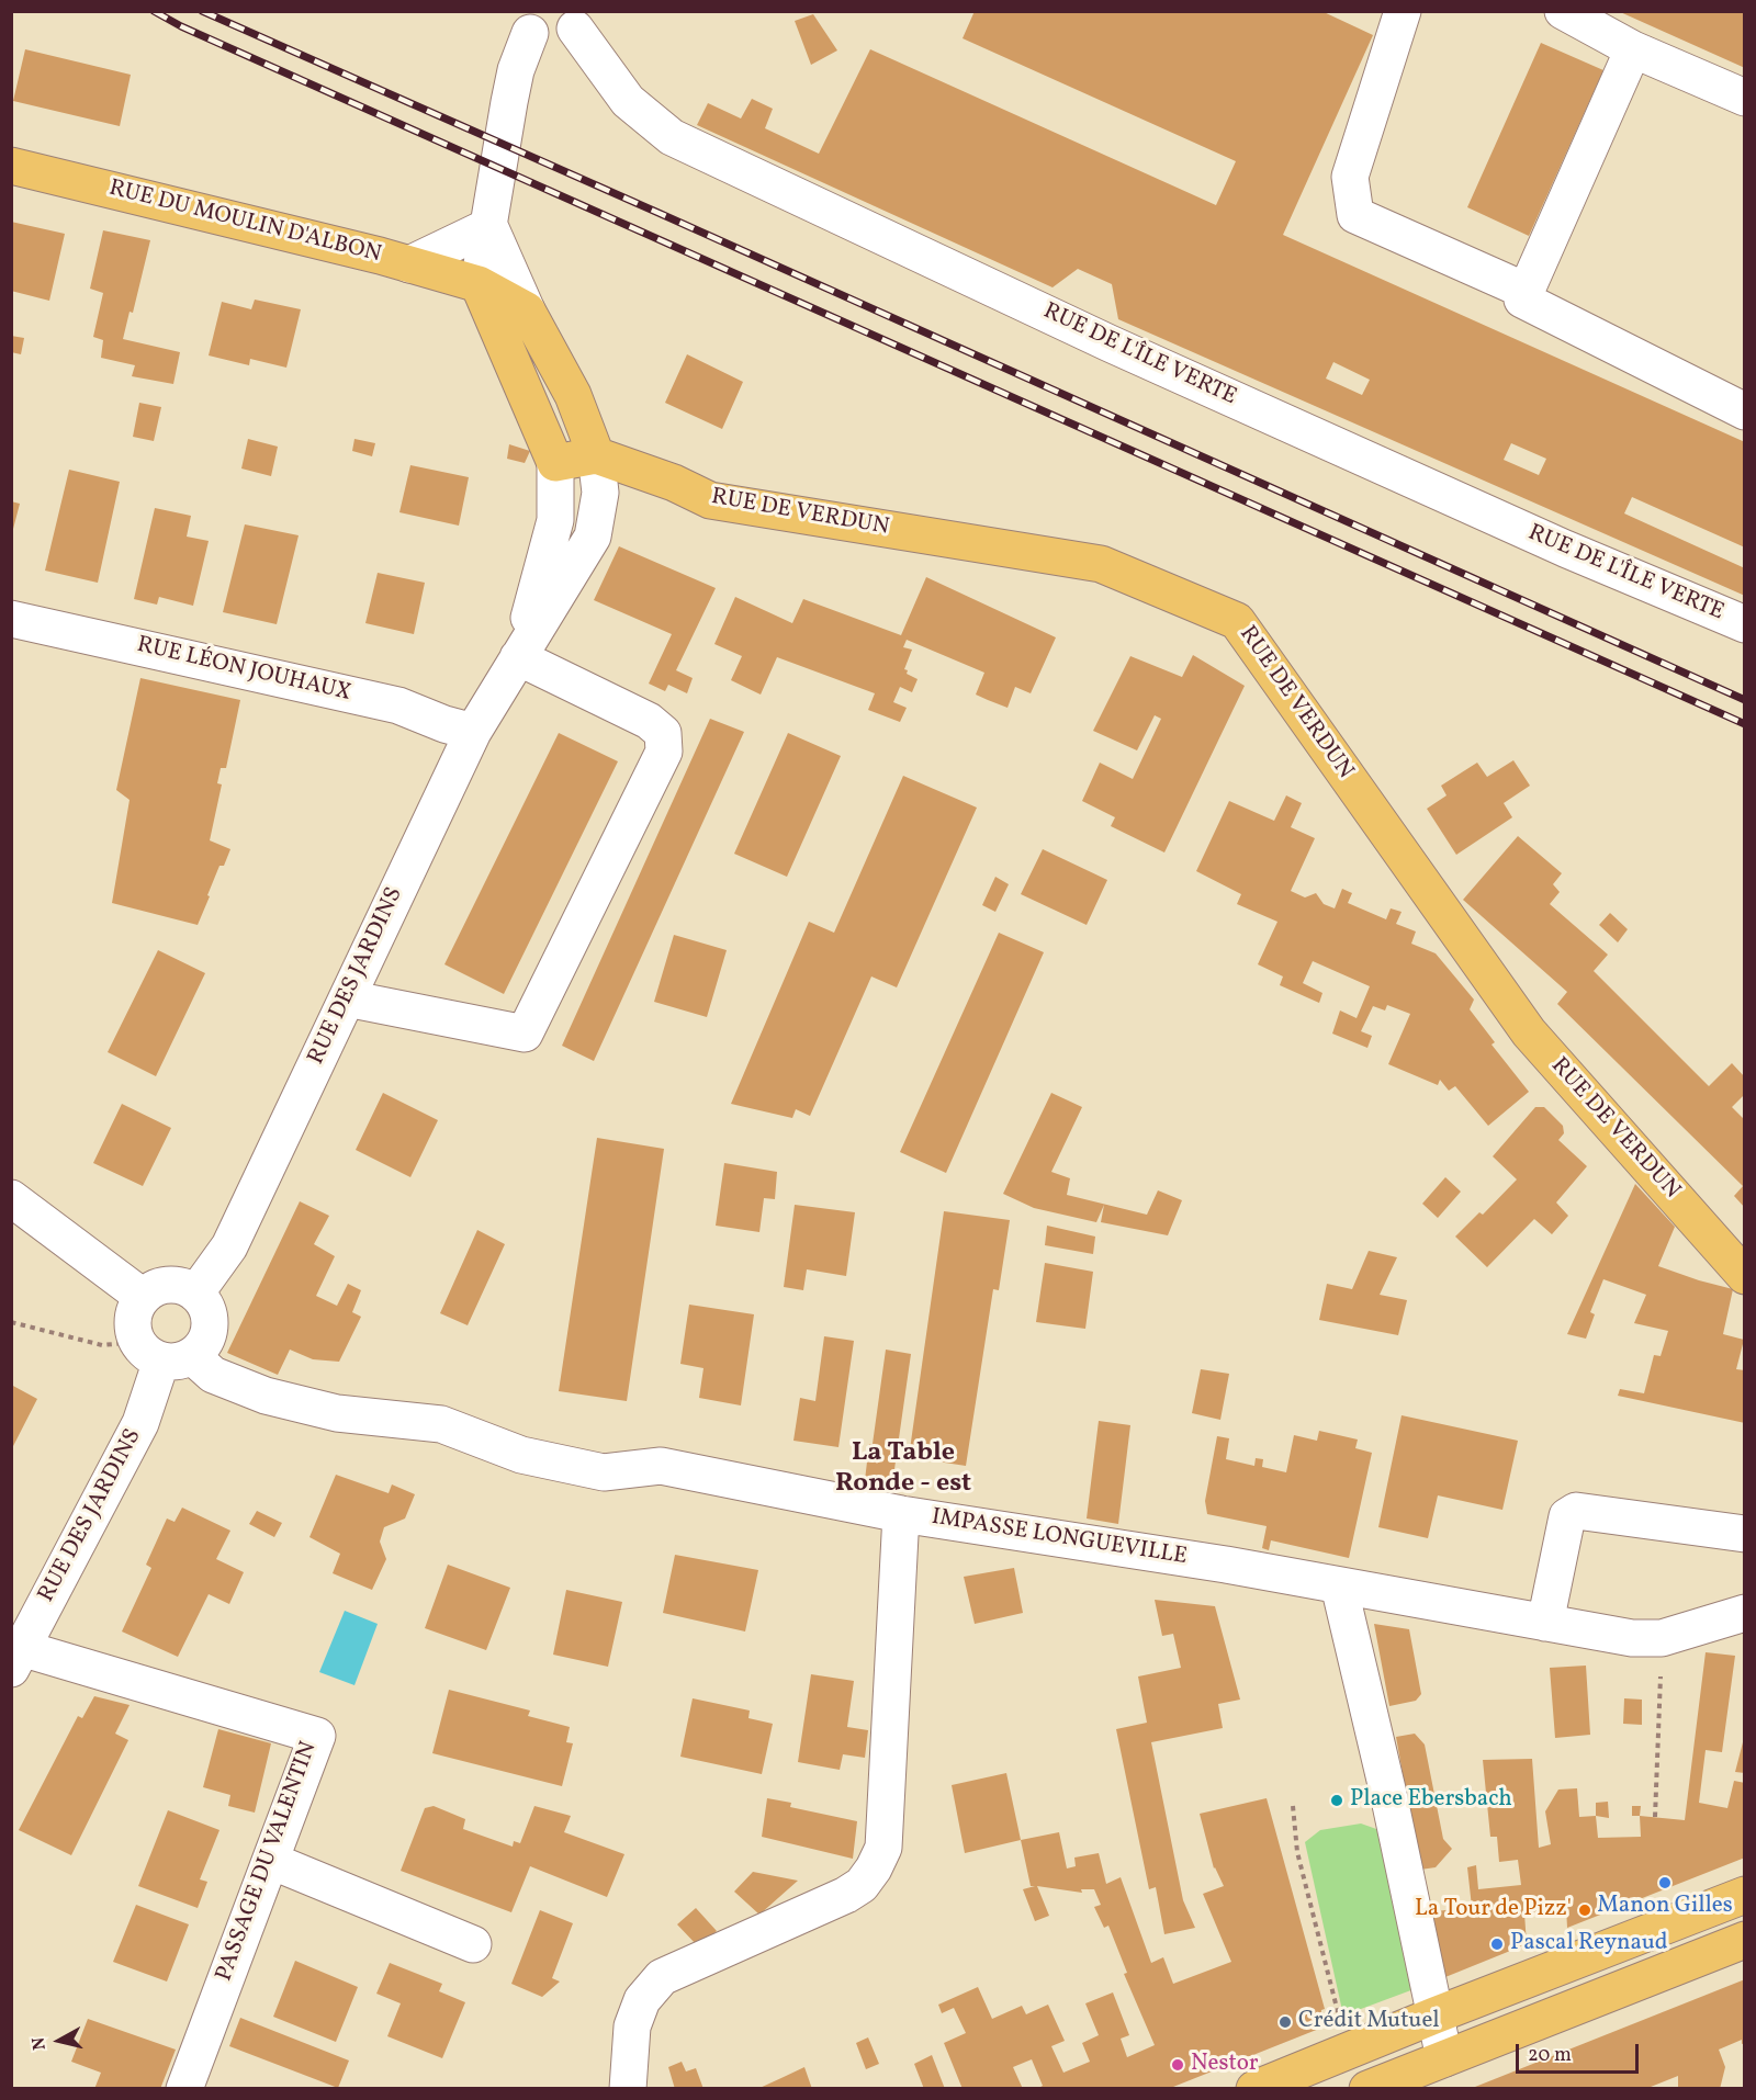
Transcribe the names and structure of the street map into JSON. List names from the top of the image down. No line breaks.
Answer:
{"streets":{"main road":["RUE DU MOULIN D'ALBON","RUE DE VERDUN"],"street":["RUE DE L'ÎLE VERTE","RUE LÉON JOUHAUX","RUE DES JARDINS","IMPASSE LONGUEVILLE","PASSAGE DU VALENTIN"]},"crossings":[["RUE DE VERDUN","RUE DES JARDINS"],["RUE LÉON JOUHAUX","RUE DES JARDINS"],["RUE DES JARDINS","IMPASSE LONGUEVILLE"],["RUE DES JARDINS","PASSAGE DU VALENTIN"]],"districts":["La Table Ronde - est"],"places":["Place Ebersbach","Manon Gilles","La Tour de Pizz'","Pascal Reynaud","Crédit Mutuel","Nestor"],"scale_bar":"20 m","north":"left"}
